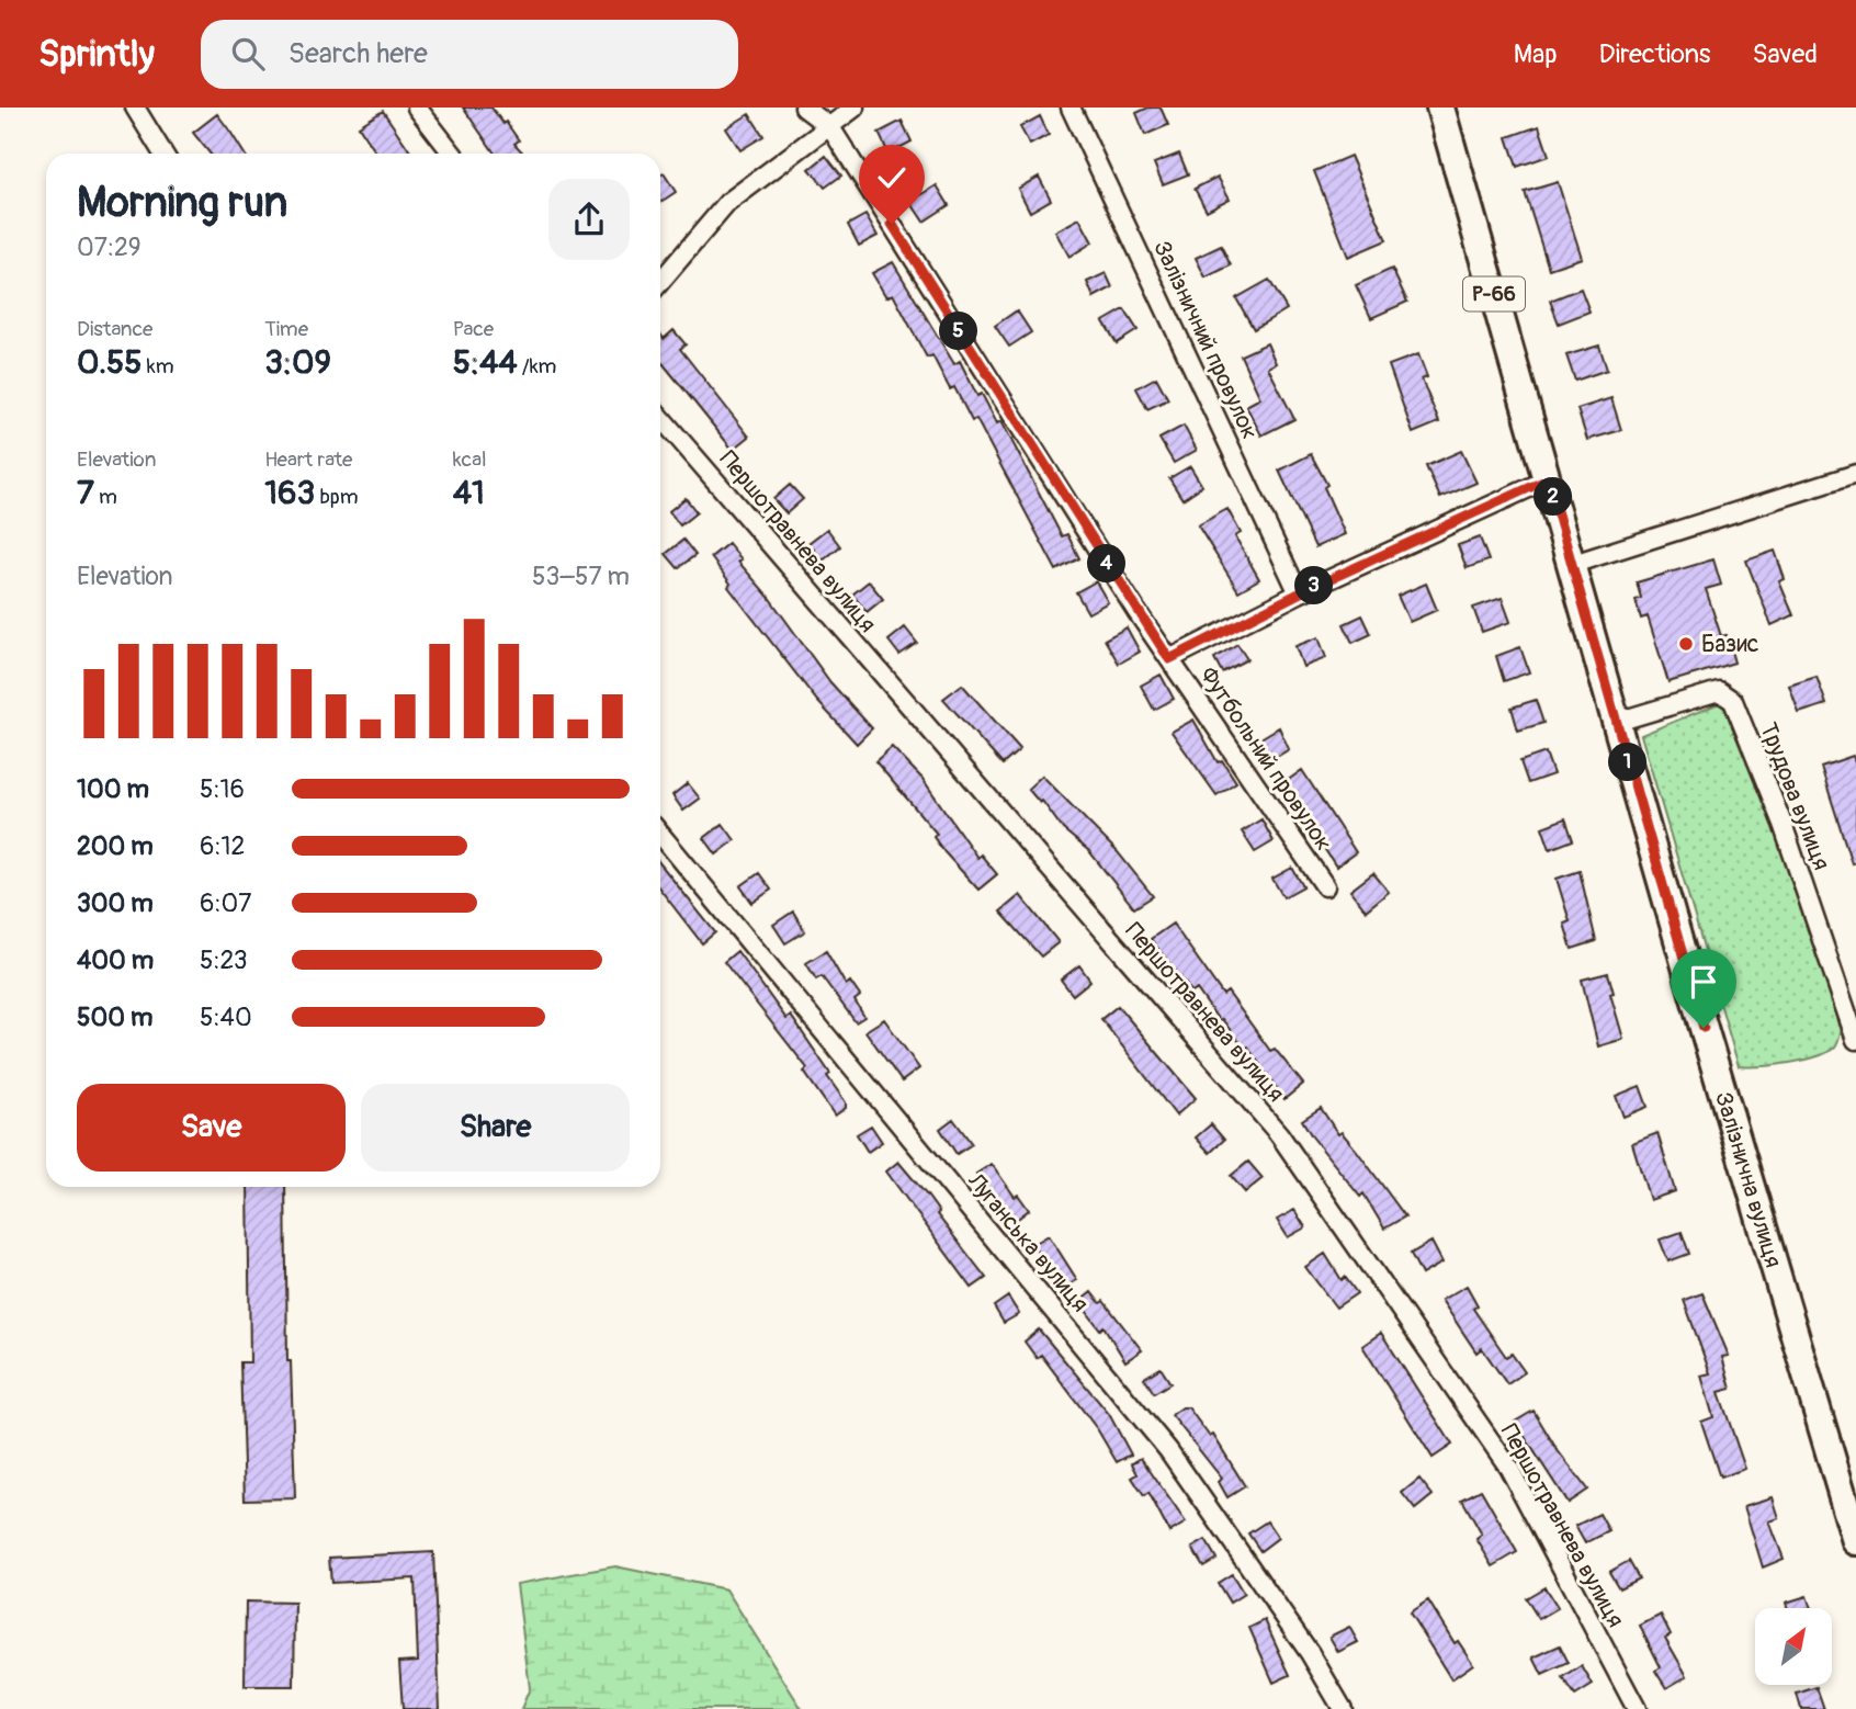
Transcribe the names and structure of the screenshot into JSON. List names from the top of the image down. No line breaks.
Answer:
{"streets":{"main road":["Р-66","Залізнична вулиця"],"street":["Залізничний провулок","Першотравнева вулиця","Футбольний провулок","Трудова вулиця","Луганська вулиця"]},"crossings":[["Залізничний провулок","Футбольний провулок"],["Футбольний провулок","Залізнична вулиця"],["Трудова вулиця","Залізнична вулиця"]],"places":["Базис"],"north":"top right","page":{"header":"Sprintly","search":"Search here","nav":["Map","Directions","Saved"],"heading":["Morning run","07:29"],"stats":[["Distance","0.55 km"],["Time","3:09"],["Pace","5:44 /km"],["Elevation","7 m"],["Heart rate","163 bpm"],["kcal","41"]],"pins":["5","2","4","3","1"],"chart":["Elevation","53–57 m"],"list":[{"name":"100 m","note":"5:16"},{"name":"200 m","note":"6:12"},{"name":"300 m","note":"6:07"},{"name":"400 m","note":"5:23"},{"name":"500 m","note":"5:40"}],"buttons":["Save","Share"]}}
